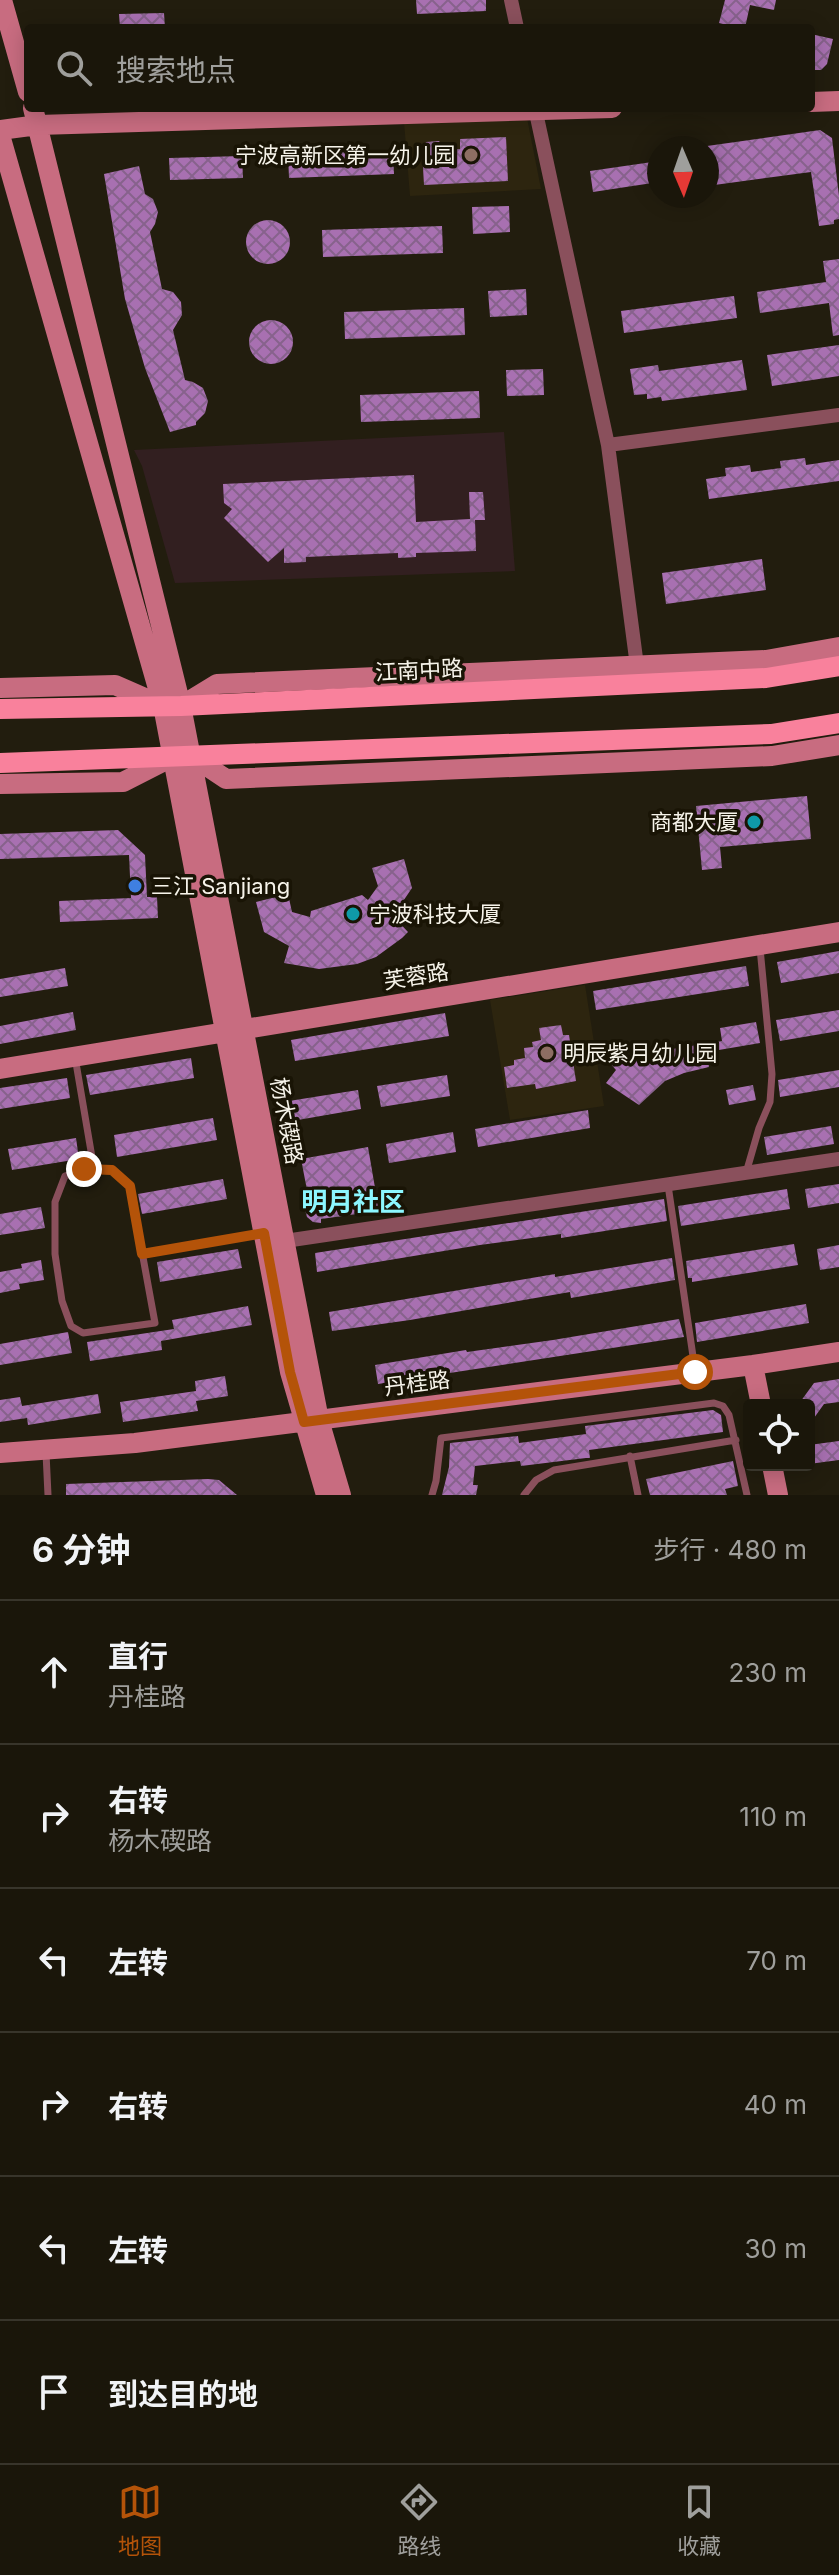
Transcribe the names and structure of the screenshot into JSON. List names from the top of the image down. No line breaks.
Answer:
{"streets":{"main road":["江南中路"],"street":["芙蓉路","杨木碶路","丹桂路"]},"crossings":[["江南中路","杨木碶路"],["芙蓉路","杨木碶路"],["杨木碶路","丹桂路"]],"districts":["明月社区"],"places":["宁波高新区第一幼儿园","商都大厦","三江 Sanjiang","宁波科技大厦","明辰紫月幼儿园"],"north":"bottom","page":{"search":"搜索地点","heading":["6 分钟","步行 · 480 m"],"list":[["直行","丹桂路","230 m"],["右转","杨木碶路","110 m"],["左转","70 m"],["右转","40 m"],["左转","30 m"],"到达目的地"],"nav":["地图","路线","收藏"]}}
